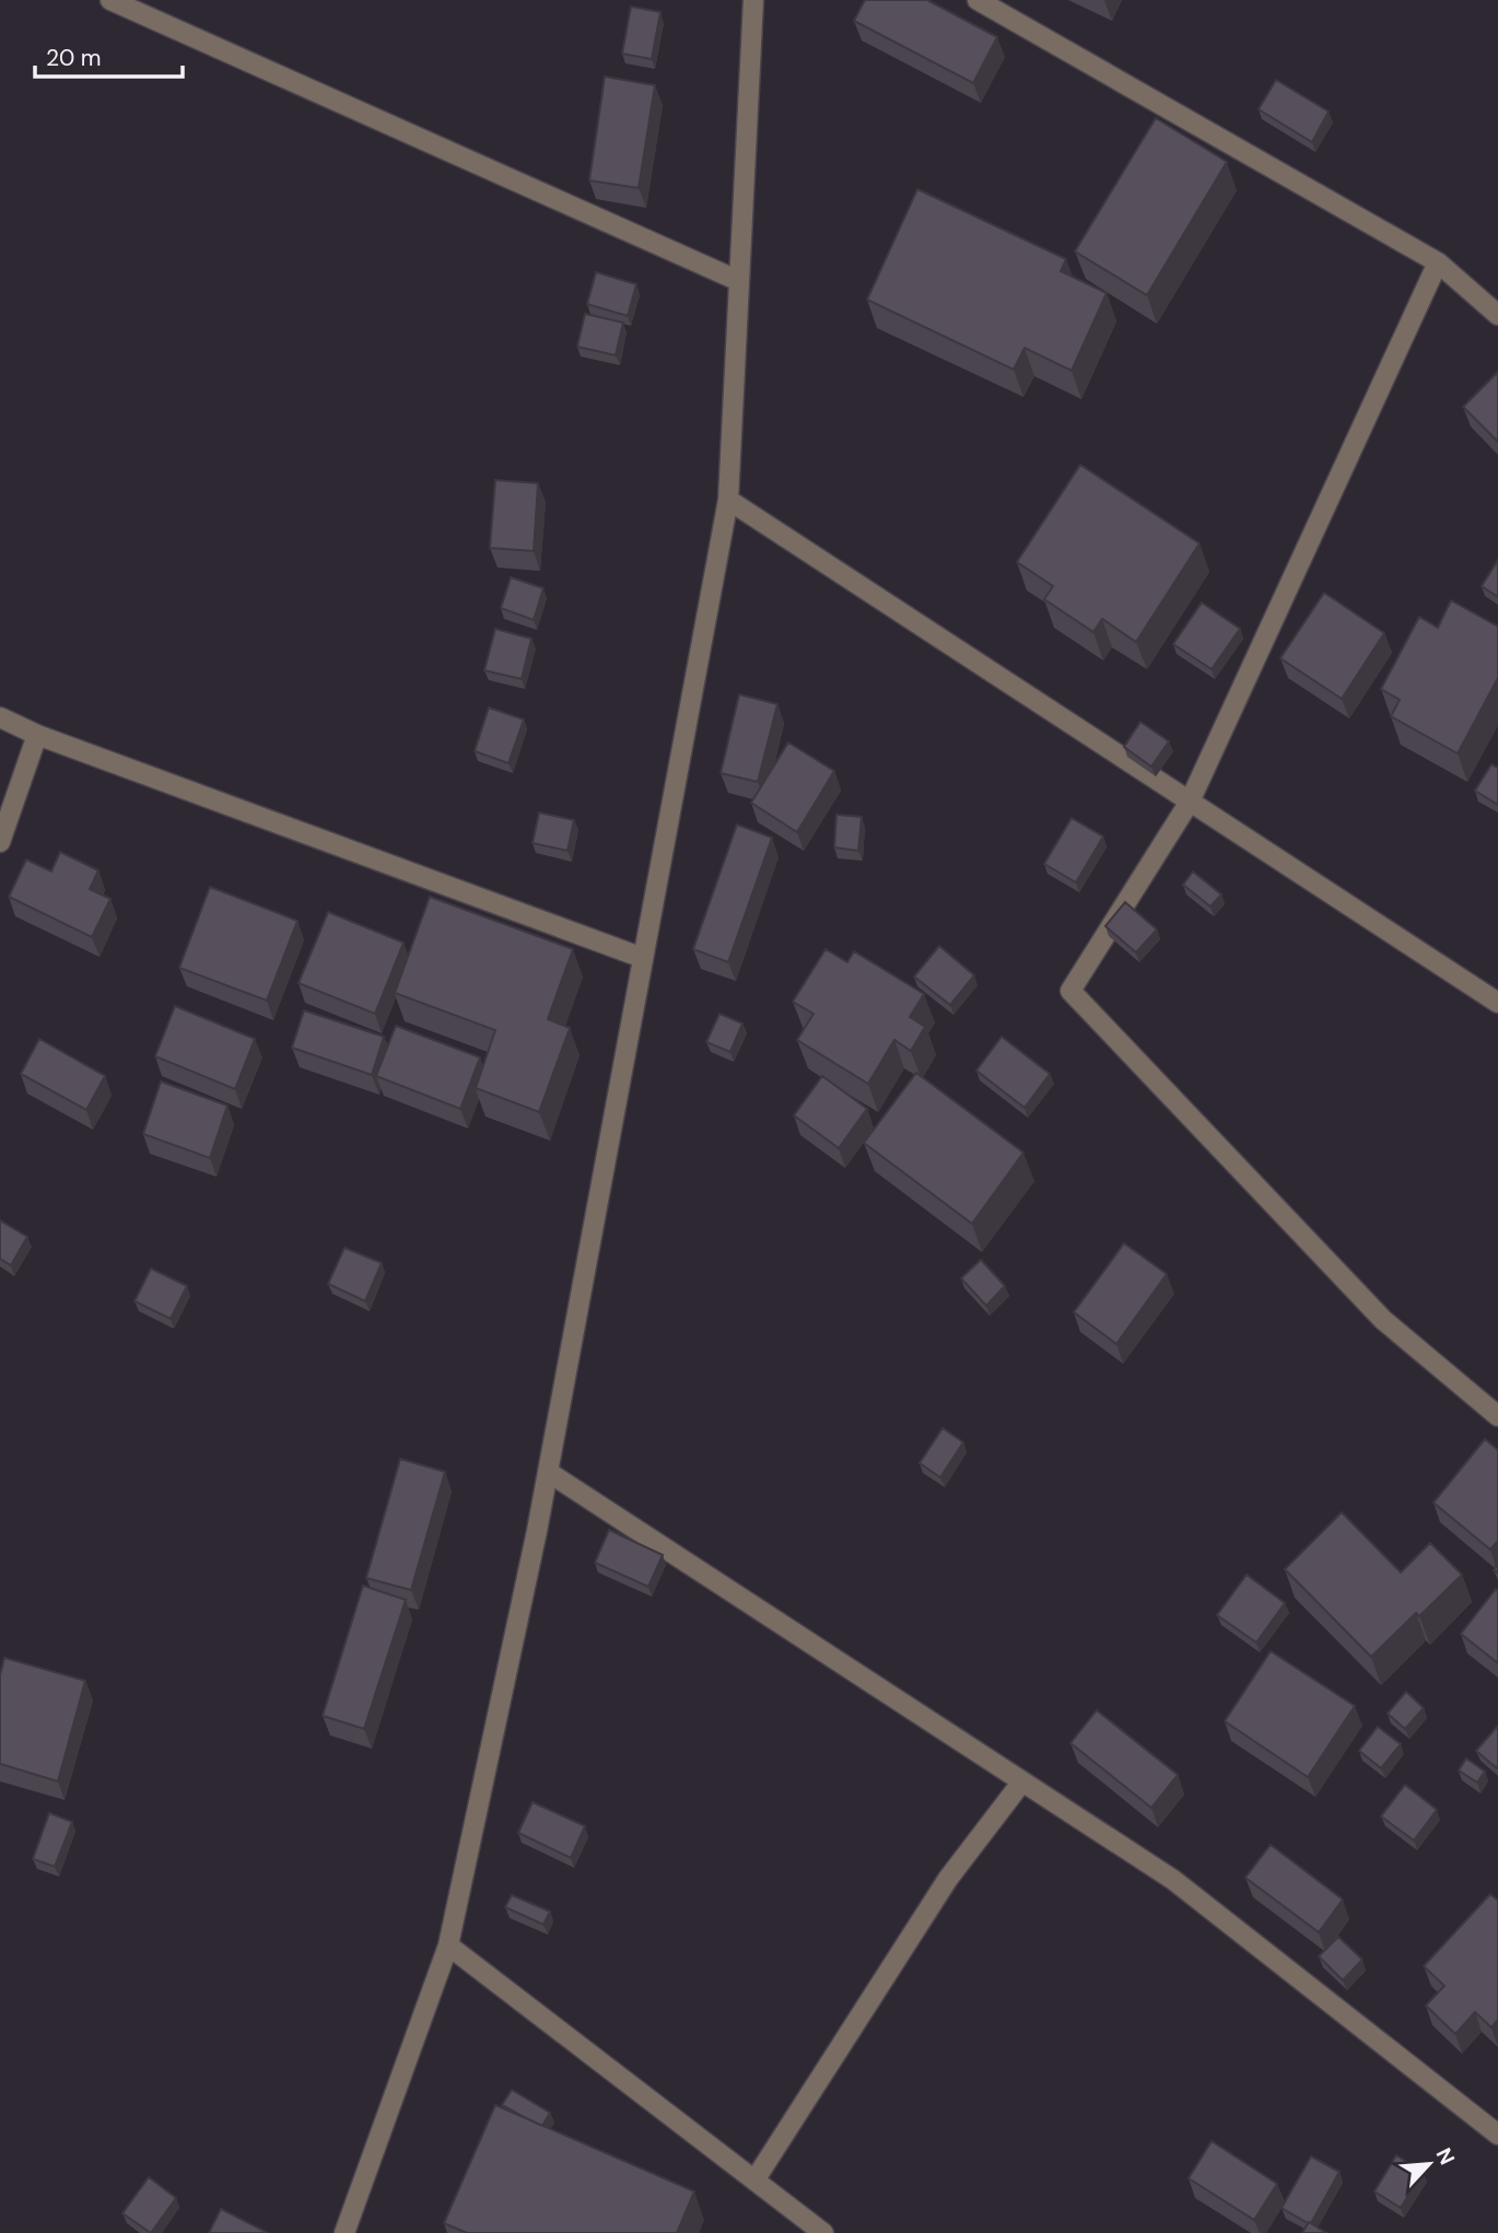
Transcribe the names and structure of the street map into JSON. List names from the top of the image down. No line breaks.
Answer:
{"scale_bar":"20 m","north":"top right"}
